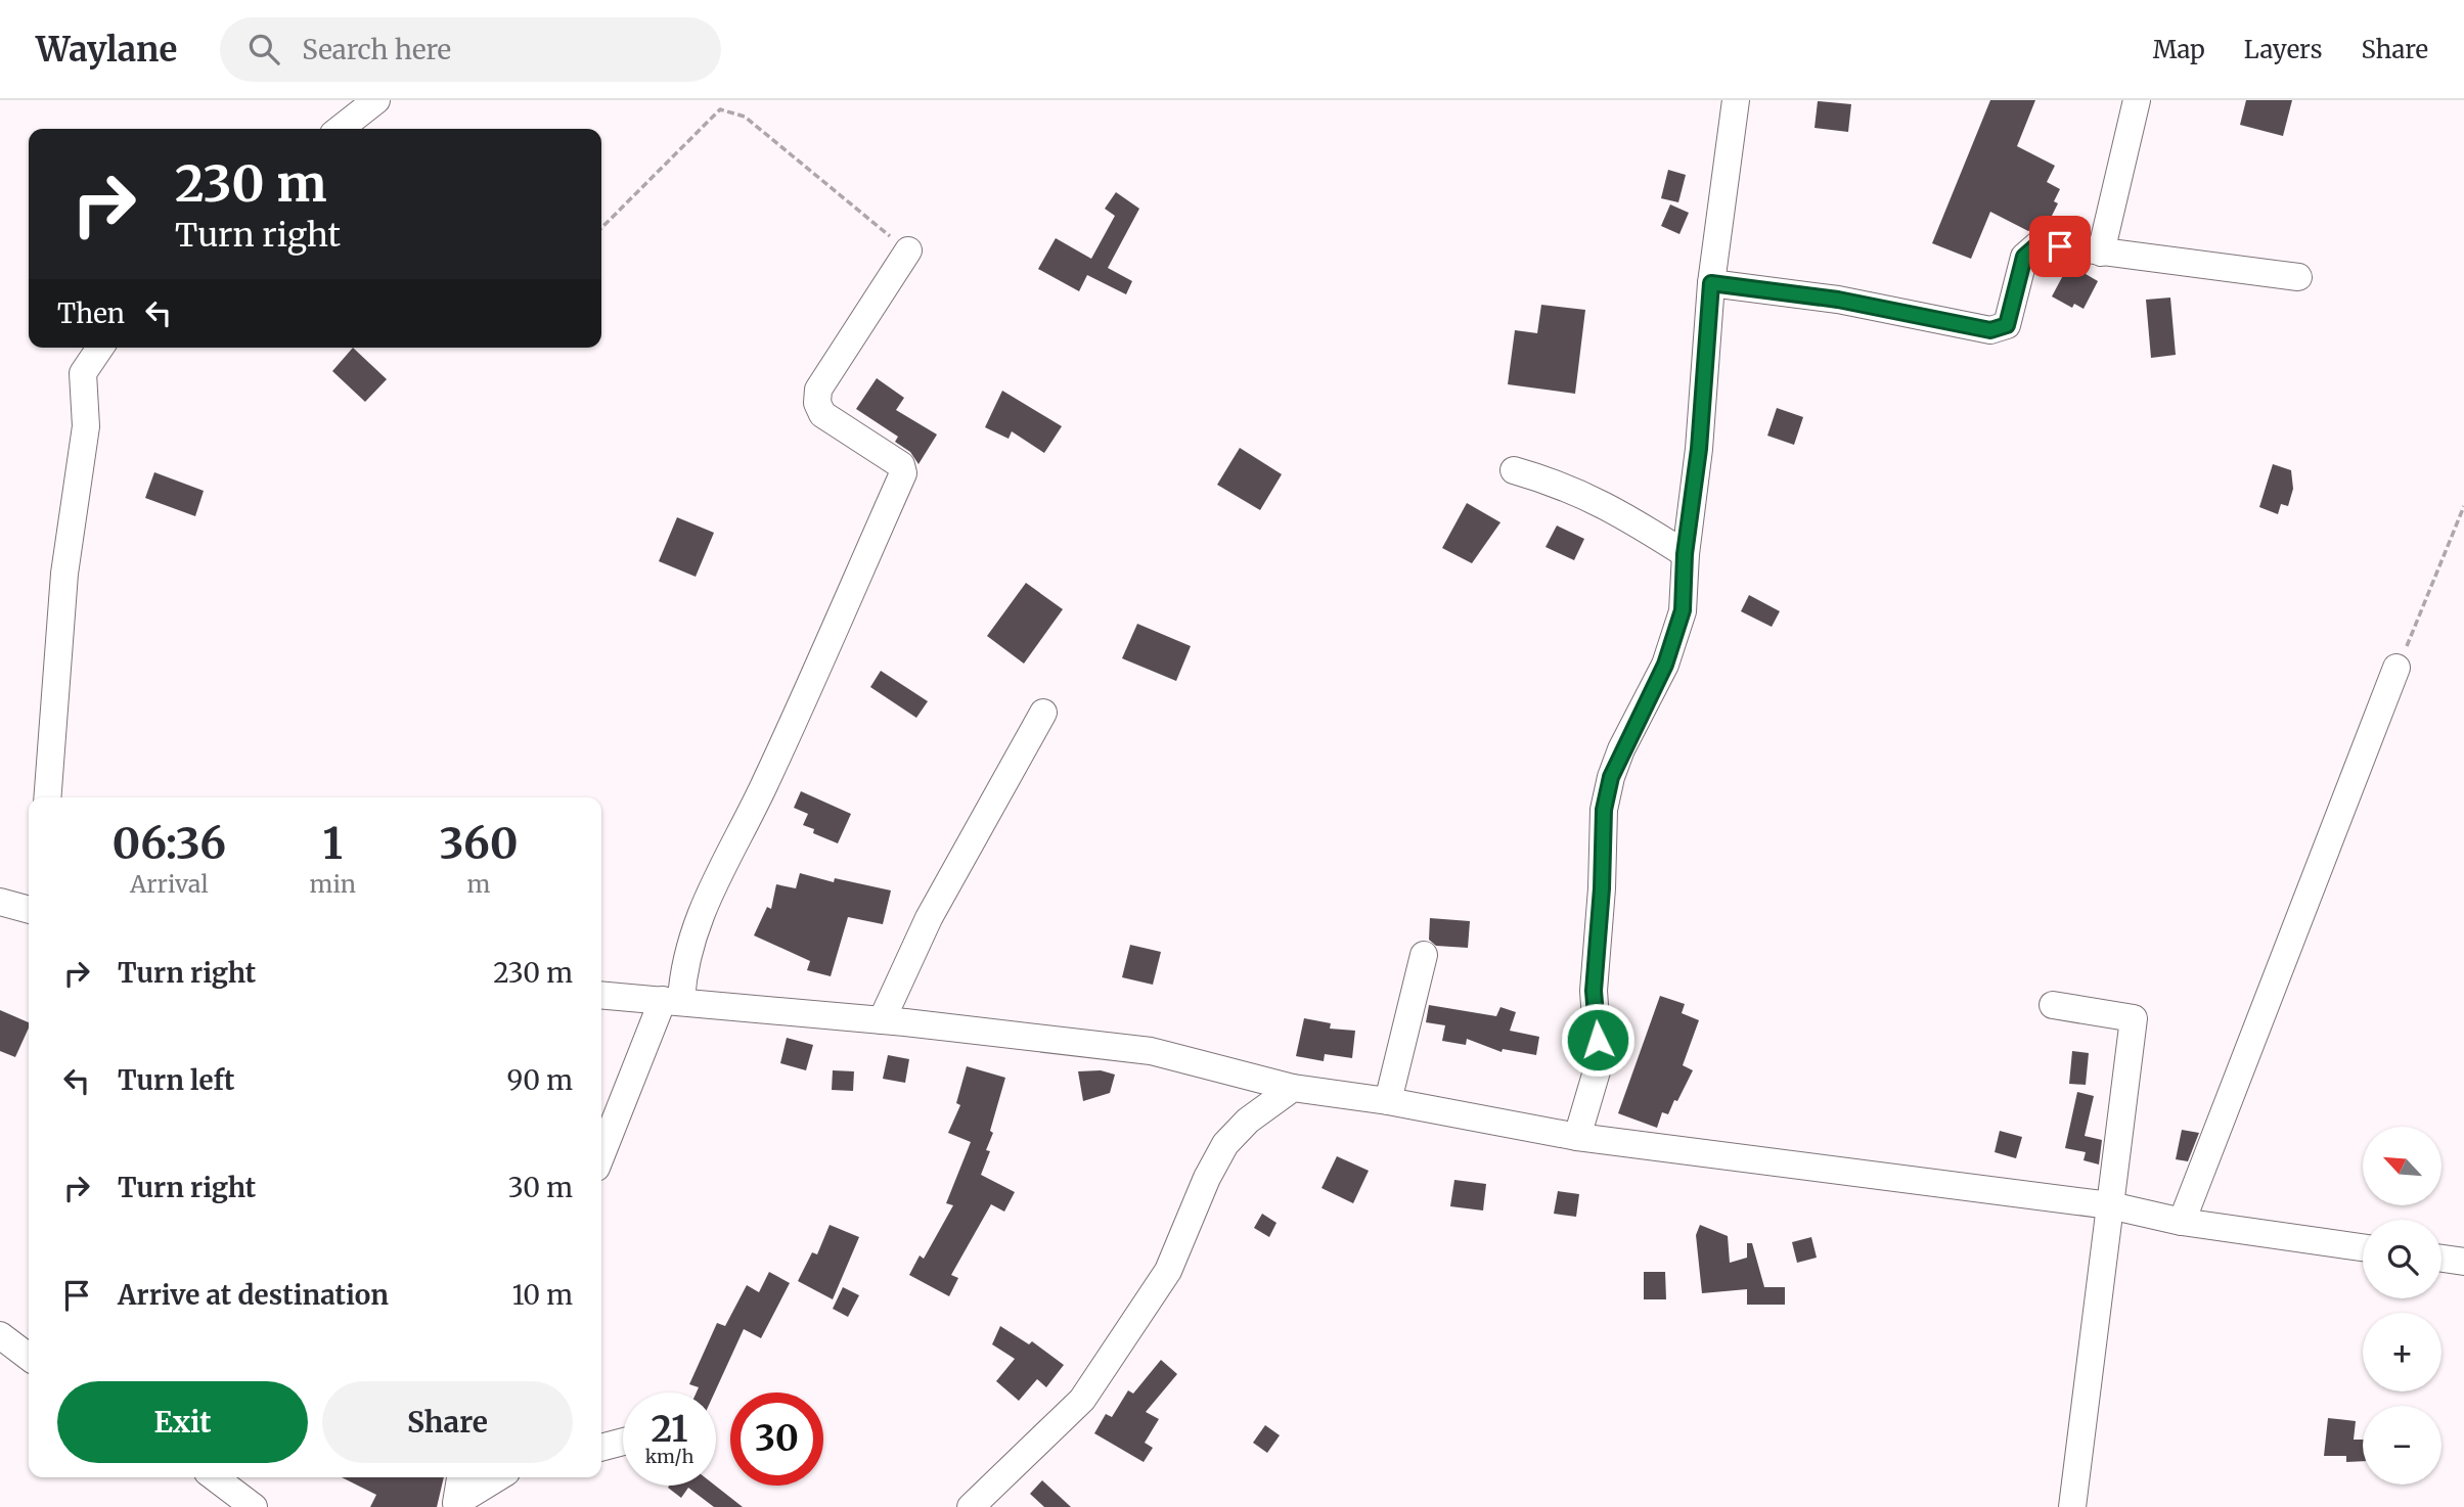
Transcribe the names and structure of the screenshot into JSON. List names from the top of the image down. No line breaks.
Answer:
{"north":"top left","page":{"header":"Waylane","search":"Search here","nav":["Map","Layers","Share"],"turn":["230 m","Turn right"],"then":"Then","eta":["06:36","Arrival","1","min","360","m"],"list":[{"name":"Turn right","value":"230 m"},{"name":"Turn left","value":"90 m"},{"name":"Turn right","value":"30 m"},{"name":"Arrive at destination","value":"10 m"}],"map_buttons":["+","−"],"buttons":["Exit","Share"],"speed":"21 km/h","limit":"30"}}
